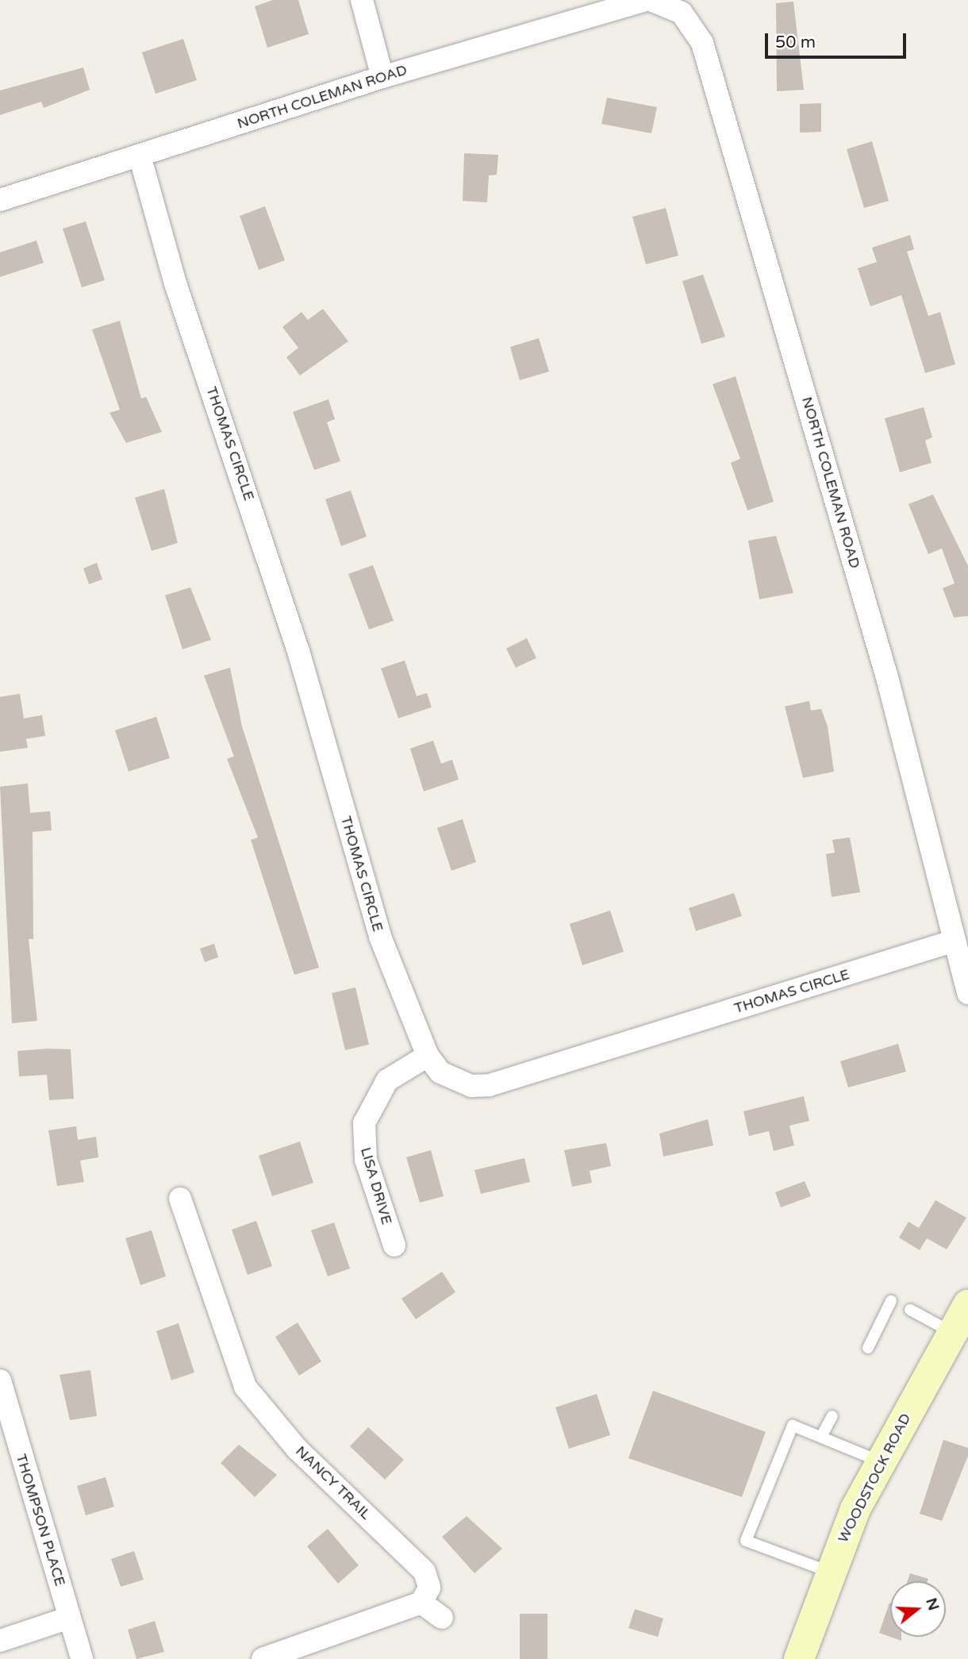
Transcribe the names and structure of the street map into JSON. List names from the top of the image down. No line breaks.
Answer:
{"streets":{"street":["NORTH COLEMAN ROAD","THOMAS CIRCLE","LISA DRIVE","WOODSTOCK ROAD","NANCY TRAIL","THOMPSON PLACE"]},"crossings":[["NORTH COLEMAN ROAD","THOMAS CIRCLE"],["THOMAS CIRCLE","LISA DRIVE"]],"scale_bar":"50 m","north":"right"}
